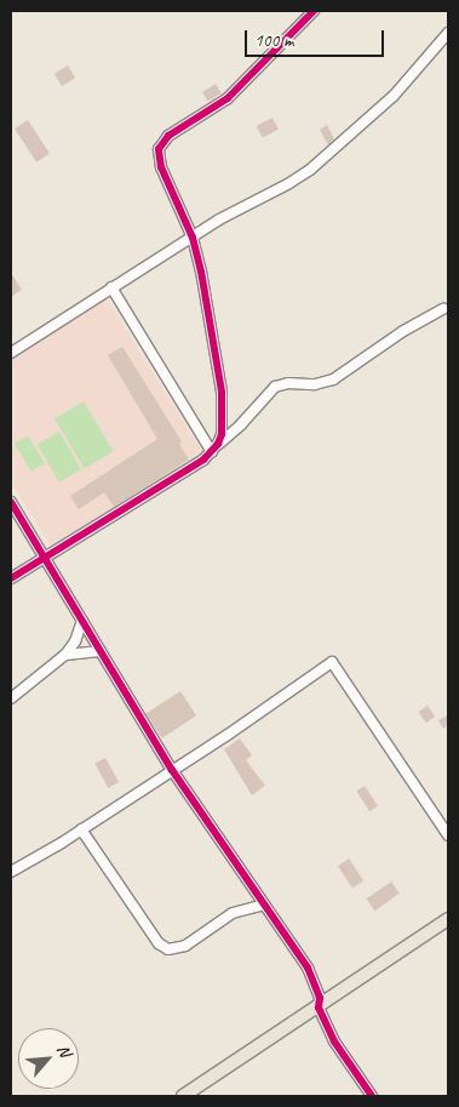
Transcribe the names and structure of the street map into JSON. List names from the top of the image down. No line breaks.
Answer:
{"scale_bar":"100 m","north":"top right"}
